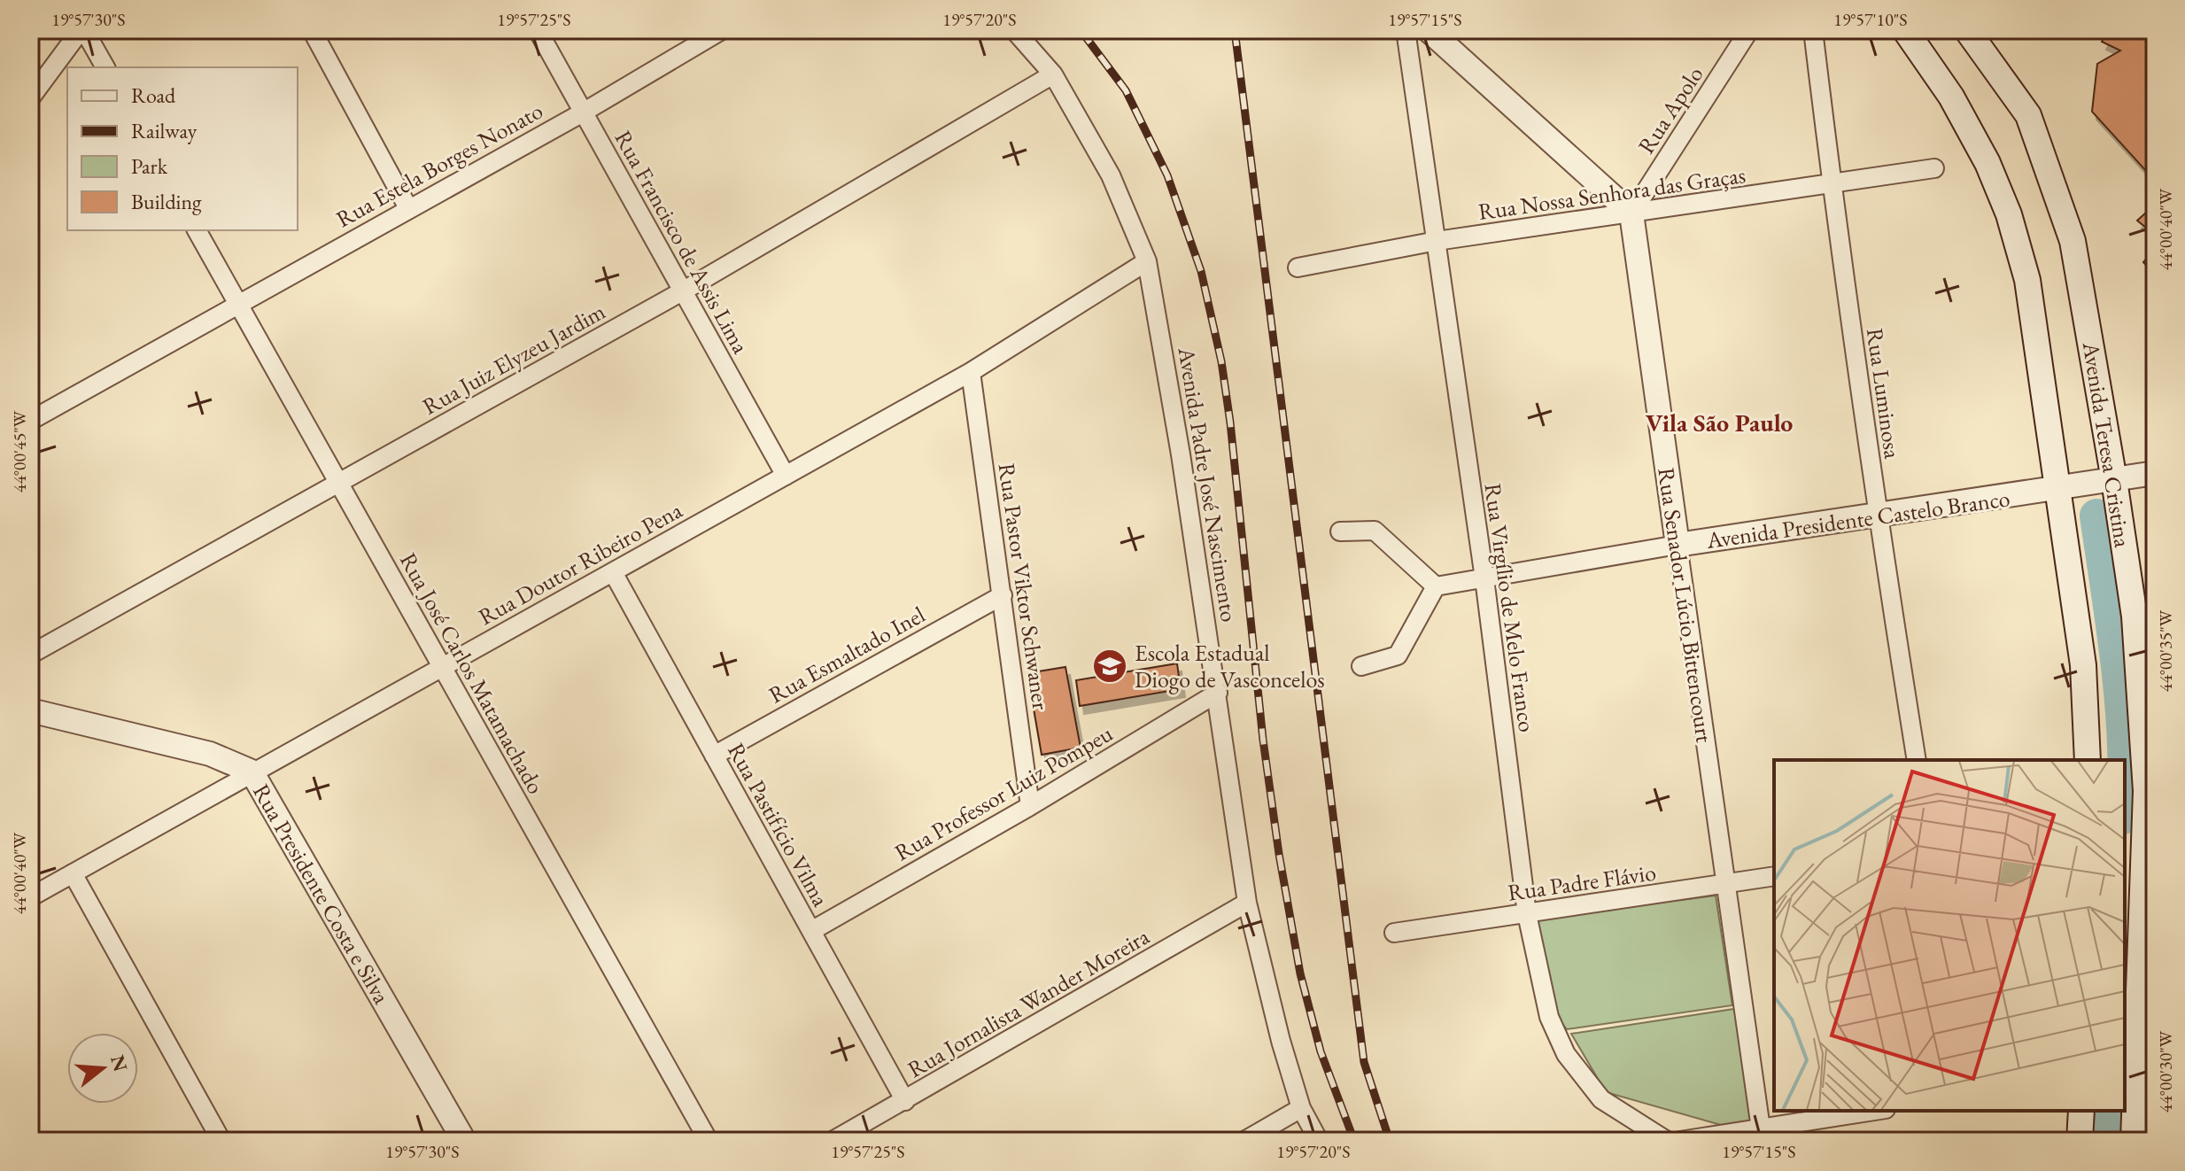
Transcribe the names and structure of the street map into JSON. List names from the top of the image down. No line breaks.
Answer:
{"streets":{"main road":["Avenida Teresa Cristina"],"street":["Rua Apolo","Rua Estela Borges Nonato","Rua Nossa Senhora das Graças","Rua Francisco de Assis Lima","Rua Juiz Elyzeu Jardim","Rua Luminosa","Avenida Padre José Nascimento","Avenida Presidente Castelo Branco","Rua Doutor Ribeiro Pena","Rua Pastor Viktor Schwaner","Rua Senador Lúcio Bittencourt","Rua Virgílio de Melo Franco","Rua Esmaltado Inel","Rua José Carlos Matamachado","Rua Professor Luiz Pompeu","Rua Pastifício Vilma","Rua Padre Flávio","Rua Presidente Costa e Silva","Rua Jornalista Wander Moreira"]},"crossings":[["Rua Apolo","Rua Nossa Senhora das Graças"],["Rua Apolo","Rua Senador Lúcio Bittencourt"],["Rua Estela Borges Nonato","Rua Francisco de Assis Lima"],["Rua Estela Borges Nonato","Rua José Carlos Matamachado"],["Rua Nossa Senhora das Graças","Rua Luminosa"],["Rua Nossa Senhora das Graças","Rua Senador Lúcio Bittencourt"],["Rua Nossa Senhora das Graças","Rua Virgílio de Melo Franco"],["Rua Francisco de Assis Lima","Rua Juiz Elyzeu Jardim"],["Rua Francisco de Assis Lima","Rua Doutor Ribeiro Pena"],["Rua Juiz Elyzeu Jardim","Avenida Padre José Nascimento"],["Rua Juiz Elyzeu Jardim","Rua José Carlos Matamachado"],["Rua Luminosa","Avenida Presidente Castelo Branco"],["Avenida Teresa Cristina","Avenida Presidente Castelo Branco"],["Avenida Padre José Nascimento","Rua Doutor Ribeiro Pena"],["Avenida Padre José Nascimento","Rua Professor Luiz Pompeu"],["Avenida Padre José Nascimento","Rua Jornalista Wander Moreira"],["Avenida Presidente Castelo Branco","Rua Senador Lúcio Bittencourt"],["Avenida Presidente Castelo Branco","Rua Virgílio de Melo Franco"],["Rua Doutor Ribeiro Pena","Rua Pastor Viktor Schwaner"],["Rua Doutor Ribeiro Pena","Rua José Carlos Matamachado"],["Rua Doutor Ribeiro Pena","Rua Pastifício Vilma"],["Rua Doutor Ribeiro Pena","Rua Presidente Costa e Silva"],["Rua Pastor Viktor Schwaner","Rua Esmaltado Inel"],["Rua Pastor Viktor Schwaner","Rua Professor Luiz Pompeu"],["Rua Senador Lúcio Bittencourt","Rua Padre Flávio"],["Rua Virgílio de Melo Franco","Rua Padre Flávio"],["Rua Esmaltado Inel","Rua Pastifício Vilma"],["Rua Professor Luiz Pompeu","Rua Pastifício Vilma"],["Rua Pastifício Vilma","Rua Jornalista Wander Moreira"]],"districts":["Vila São Paulo"],"places":{"school or university":["Escola Estadual Diogo de Vasconcelos"]},"legend":["Road","Railway","Park","Building"],"north":"right","coordinates":["19°57'30\"S","19°57'25\"S","19°57'20\"S","19°57'15\"S","19°57'10\"S","44°00'40\"W","44°00'45\"W","44°00'35\"W","44°00'30\"W"]}
